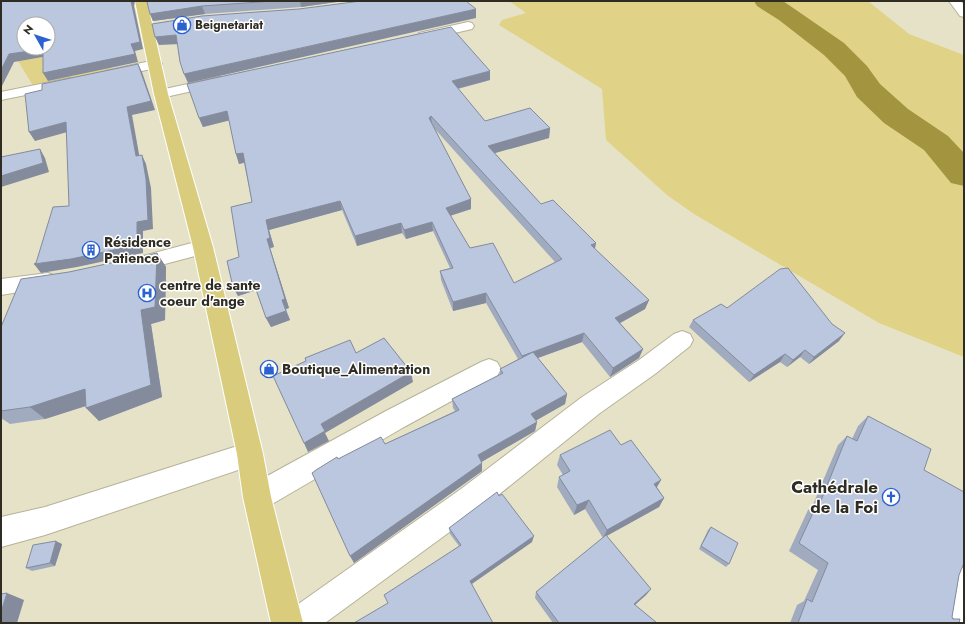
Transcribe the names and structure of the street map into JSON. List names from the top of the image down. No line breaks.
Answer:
{"places":{"shop":["Beignetariat","Boutique_Alimentation"],"building":["Résidence Patience"],"hospital":["centre de sante coeur d'ange"],"church":["Cathédrale de la Foi"]},"north":"top left"}
